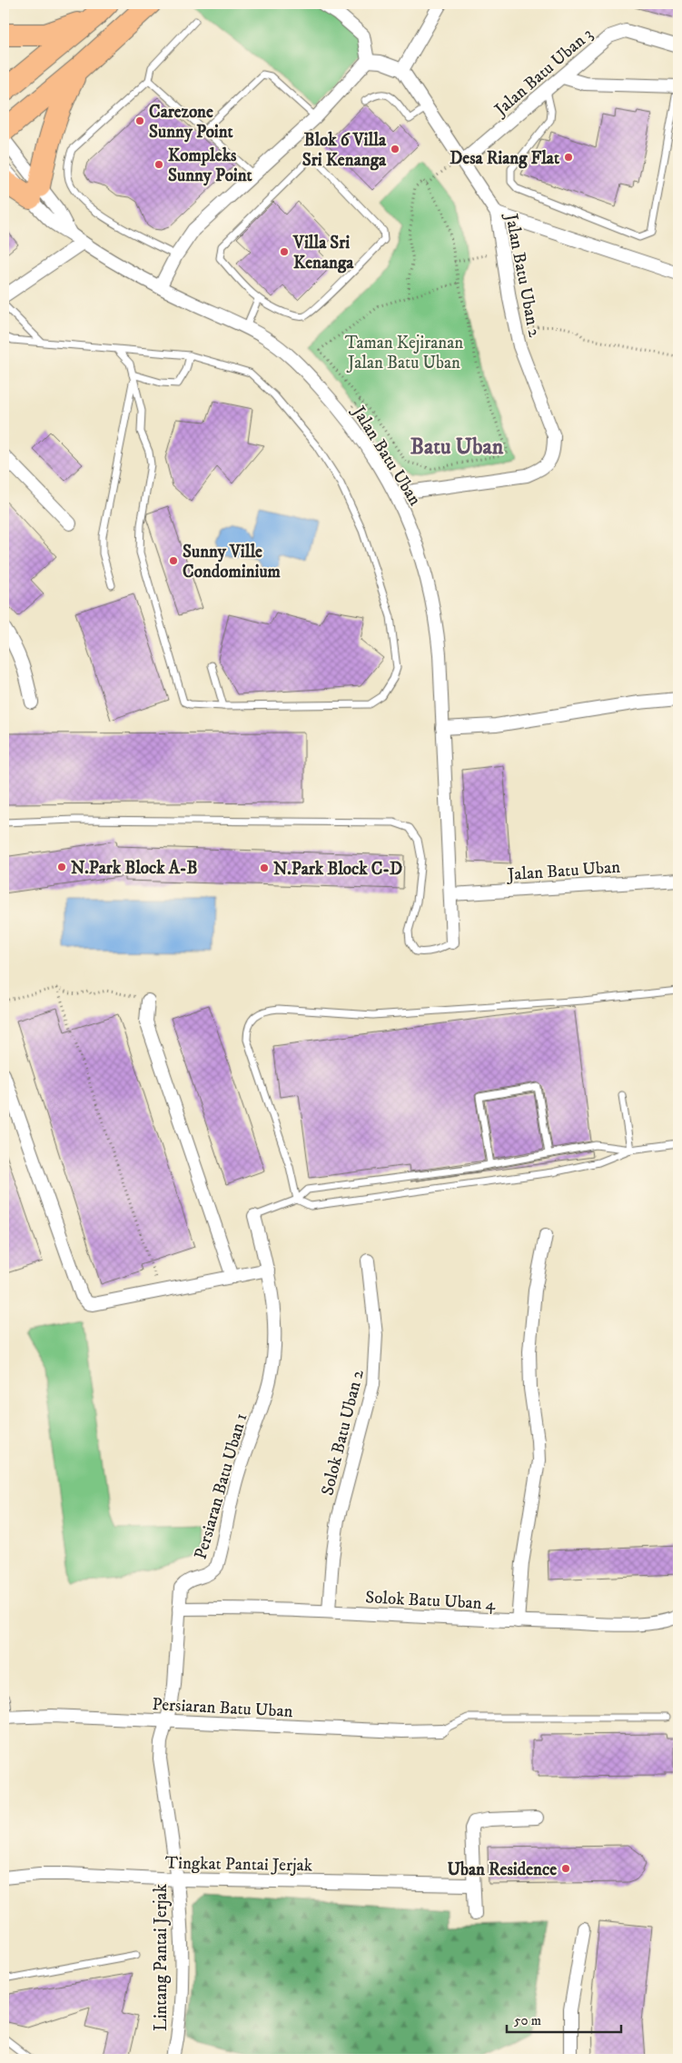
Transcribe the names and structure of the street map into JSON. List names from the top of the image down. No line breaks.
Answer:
{"streets":{"street":["Jalan Batu Uban 3","Jalan Batu Uban 2","Jalan Batu Uban","Solok Batu Uban 2","Persiaran Batu Uban 1","Solok Batu Uban 4","Persiaran Batu Uban","Tingkat Pantai Jerjak","Lintang Pantai Jerjak"]},"crossings":[["Jalan Batu Uban 3","Jalan Batu Uban 2"],["Jalan Batu Uban 2","Jalan Batu Uban"],["Solok Batu Uban 2","Solok Batu Uban 4"],["Persiaran Batu Uban 1","Solok Batu Uban 4"],["Persiaran Batu Uban 1","Persiaran Batu Uban"],["Persiaran Batu Uban 1","Lintang Pantai Jerjak"],["Persiaran Batu Uban","Lintang Pantai Jerjak"],["Tingkat Pantai Jerjak","Lintang Pantai Jerjak"]],"districts":["Batu Uban"],"parks":["Taman Kejiranan Jalan Batu Uban"],"places":["Carezone Sunny Point","Blok 6 Villa Sri Kenanga","Desa Riang Flat","Kompleks Sunny Point","Villa Sri Kenanga","Sunny Ville Condominium","N.Park Block A-B","N.Park Block C-D","Uban Residence"],"scale_bar":"50 m"}
